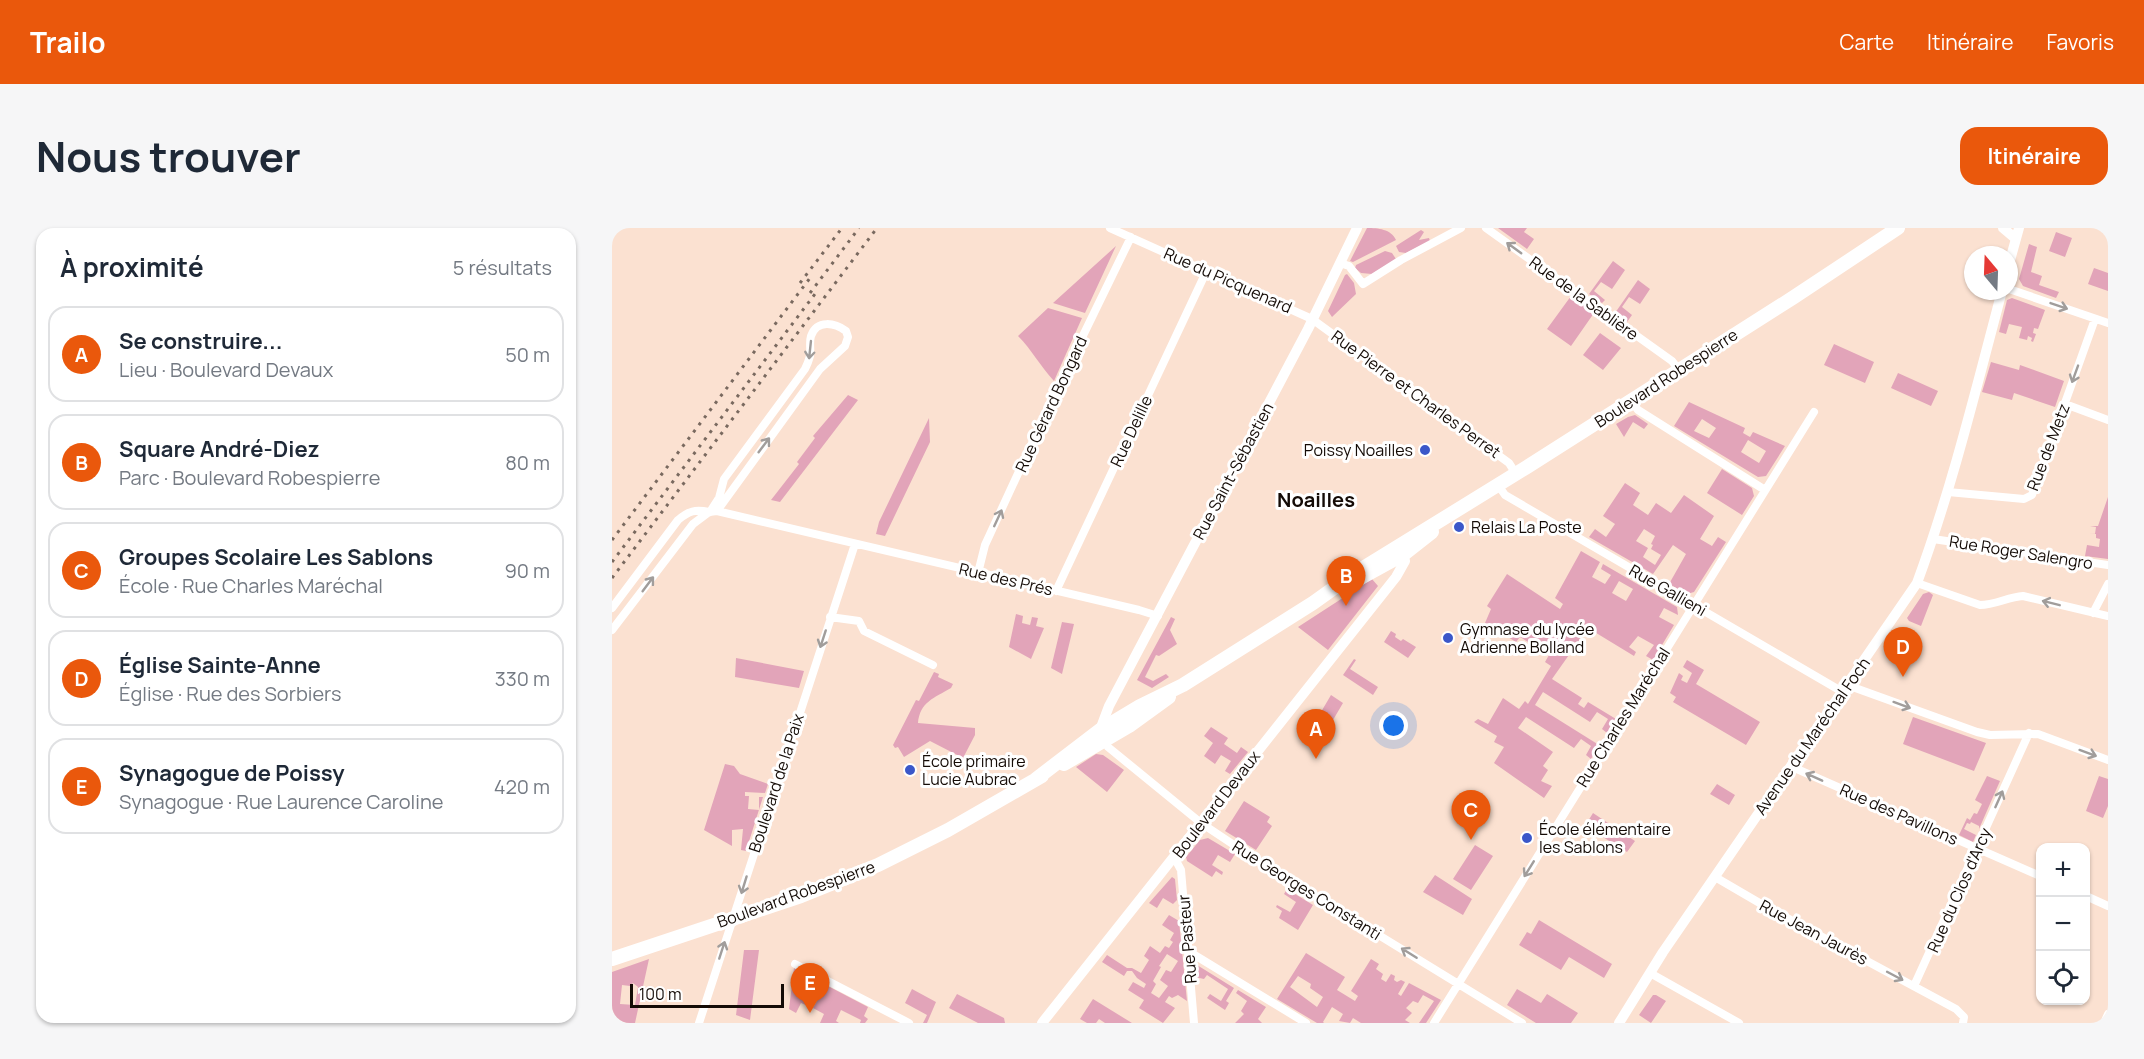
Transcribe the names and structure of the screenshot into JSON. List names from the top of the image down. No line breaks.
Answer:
{"streets":{"main road":["Boulevard Robespierre"],"street":["Rue du Picquenard","Rue de la Sablière","Rue Pierre et Charles Perret","Rue Gérard Bongard","Rue Delille","Rue de Metz","Rue Saint-Sébastien","Rue Roger Salengro","Rue des Prés","Rue Gallieni","Rue Charles Maréchal","Avenue du Maréchal Foch","Boulevard de la Paix","Boulevard Devaux","Rue des Pavillons","Rue Georges Constanti","Rue du Clos d'Arcy","Rue Jean Jaurès","Rue Pasteur"]},"crossings":[["Rue du Picquenard","Rue Pierre et Charles Perret"],["Rue du Picquenard","Rue Gérard Bongard"],["Rue du Picquenard","Rue Delille"],["Rue du Picquenard","Rue Saint-Sébastien"],["Rue de la Sablière","Boulevard Robespierre"],["Boulevard Robespierre","Rue Pierre et Charles Perret"],["Boulevard Robespierre","Rue Saint-Sébastien"],["Boulevard Robespierre","Rue Gallieni"],["Boulevard Robespierre","Boulevard de la Paix"],["Boulevard Robespierre","Boulevard Devaux"],["Boulevard Robespierre","Rue Georges Constanti"],["Rue Pierre et Charles Perret","Rue Saint-Sébastien"],["Rue Gérard Bongard","Rue des Prés"],["Rue Delille","Rue des Prés"],["Rue de Metz","Avenue du Maréchal Foch"],["Rue Saint-Sébastien","Rue des Prés"],["Rue Saint-Sébastien","Rue Georges Constanti"],["Rue Roger Salengro","Avenue du Maréchal Foch"],["Rue des Prés","Boulevard de la Paix"],["Rue Gallieni","Rue Charles Maréchal"],["Rue Gallieni","Avenue du Maréchal Foch"],["Rue Gallieni","Rue du Clos d'Arcy"],["Rue Charles Maréchal","Rue Georges Constanti"],["Avenue du Maréchal Foch","Rue des Pavillons"],["Avenue du Maréchal Foch","Rue Jean Jaurès"],["Boulevard Devaux","Rue Georges Constanti"],["Boulevard Devaux","Rue Pasteur"],["Rue des Pavillons","Rue du Clos d'Arcy"],["Rue du Clos d'Arcy","Rue Jean Jaurès"]],"one_way":["Rue de la Sablière","Rue Gérard Bongard","Rue Charles Maréchal","Rue des Pavillons","Rue Georges Constanti","Rue du Clos d'Arcy","Rue Jean Jaurès"],"districts":["Noailles"],"places":["Poissy Noailles","Relais La Poste","Gymnase du lycée Adrienne Bolland","École primaire Lucie Aubrac","École élémentaire les Sablons"],"scale_bar":"100 m","north":"top","page":{"header":"Trailo","nav":["Carte","Itinéraire","Favoris"],"title":"Nous trouver","buttons":"Itinéraire","heading":["À proximité","5 résultats"],"list":[{"mark":"A","name":"Se construire...","note":"Lieu · Boulevard Devaux","value":"50 m"},{"mark":"B","name":"Square André-Diez","note":"Parc · Boulevard Robespierre","value":"80 m"},{"mark":"C","name":"Groupes Scolaire Les Sablons","note":"École · Rue Charles Maréchal","value":"90 m"},{"mark":"D","name":"Église Sainte-Anne","note":"Église · Rue des Sorbiers","value":"330 m"},{"mark":"E","name":"Synagogue de Poissy","note":"Synagogue · Rue Laurence Caroline","value":"420 m"}],"pins":["B","D","A","C","E"],"map_buttons":["+","−"],"scale":"100 m"}}
